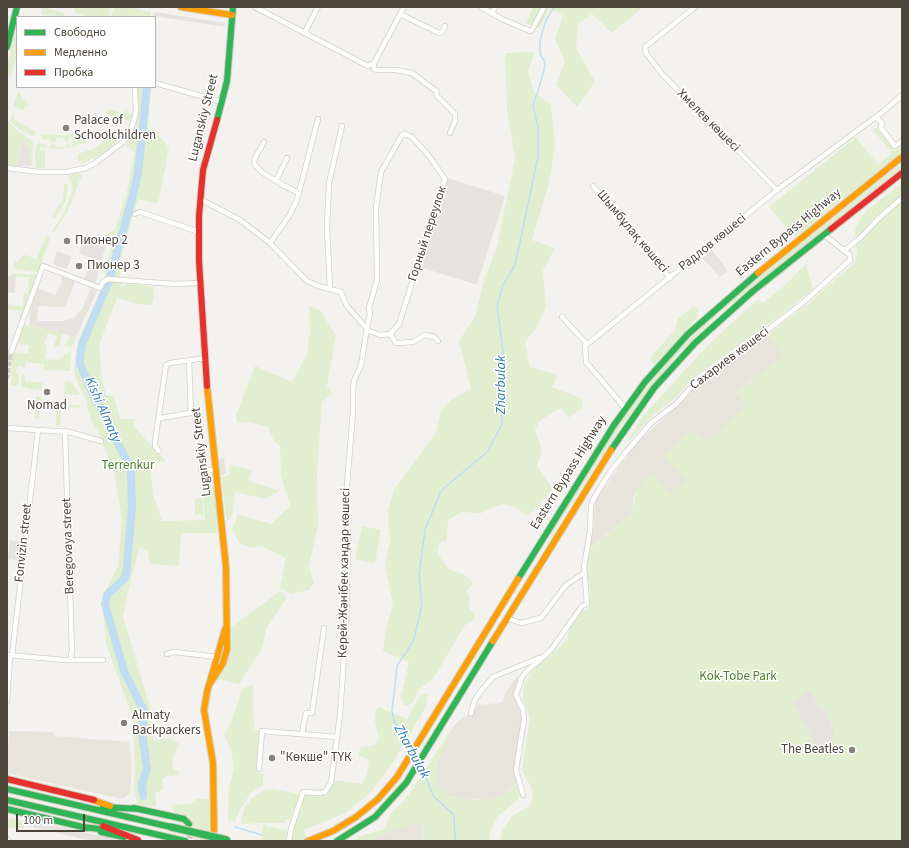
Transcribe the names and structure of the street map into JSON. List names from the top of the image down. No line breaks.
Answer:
{"streets":{"main road":["Luganskiy Street","Eastern Bypass Highway"],"street":["Хмелев көшесі","Шымбұлақ көшесі","Горный переулок","Радлов көшесі","Сахариев көшесі","Fonvizin street","Beregovaya street","Керей-Жәнібек хандар көшесі"]},"crossings":[["Хмелев көшесі","Радлов көшесі"],["Шымбұлақ көшесі","Радлов көшесі"],["Горный переулок","Керей-Жәнібек хандар көшесі"]],"water":["Zharbulak","Kіshі Almaty"],"parks":["Terrenkur","Kok-Tobe Park"],"places":["Palace of Schoolchildren","Пионер 2","Пионер 3","Nomad","Almaty Backpackers","The Beatles","\"Көкше\" ТҮК"],"legend":["Свободно","Медленно","Пробка"],"scale_bar":"100 m"}
